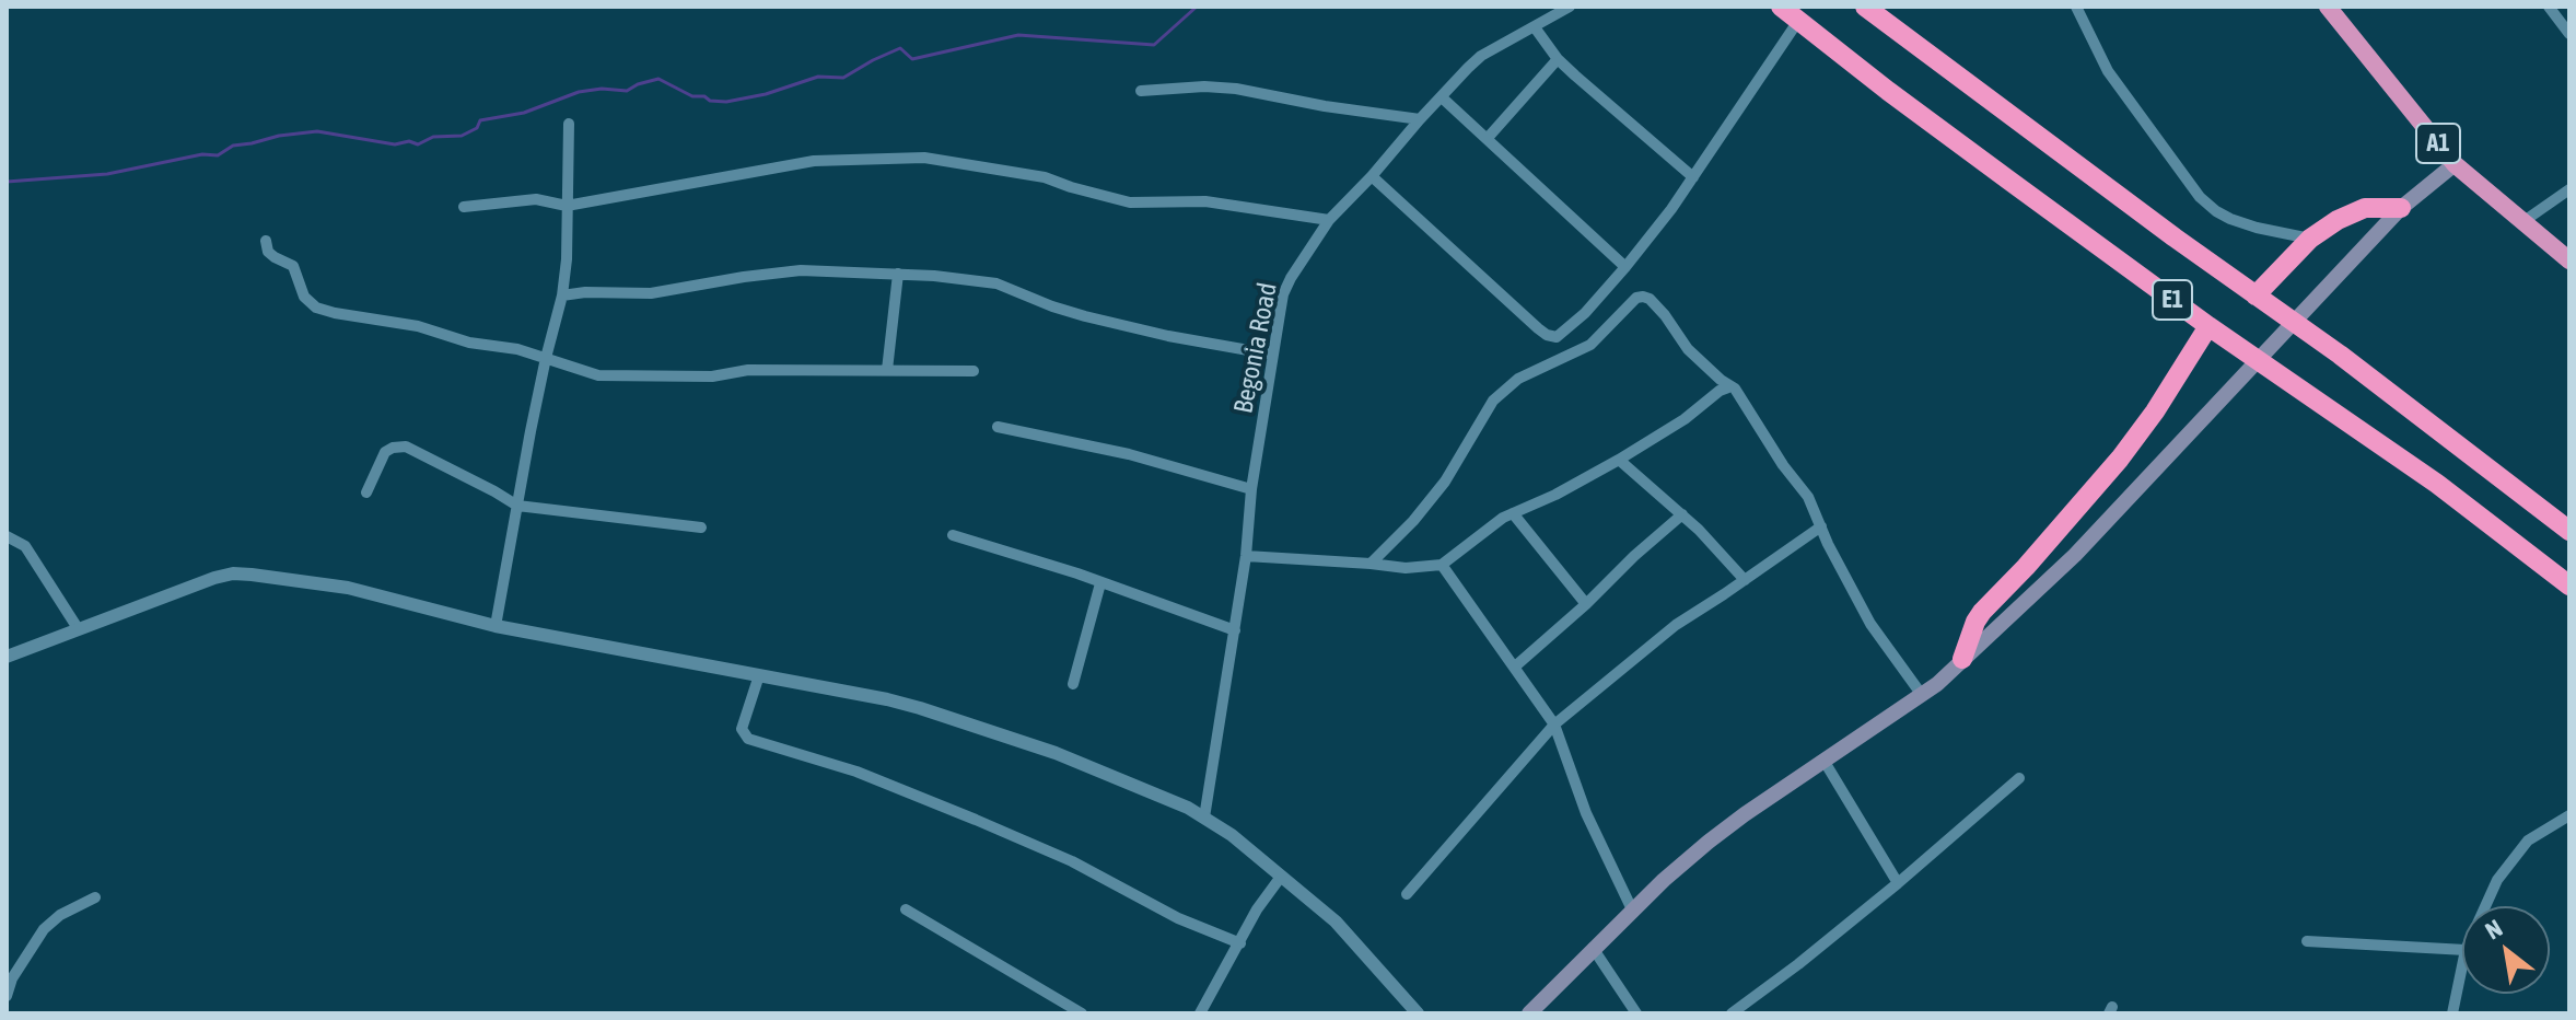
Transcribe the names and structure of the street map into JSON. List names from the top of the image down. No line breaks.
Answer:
{"streets":{"highway":["A1","E1"],"street":["Begonia Road"]},"north":"top left"}
